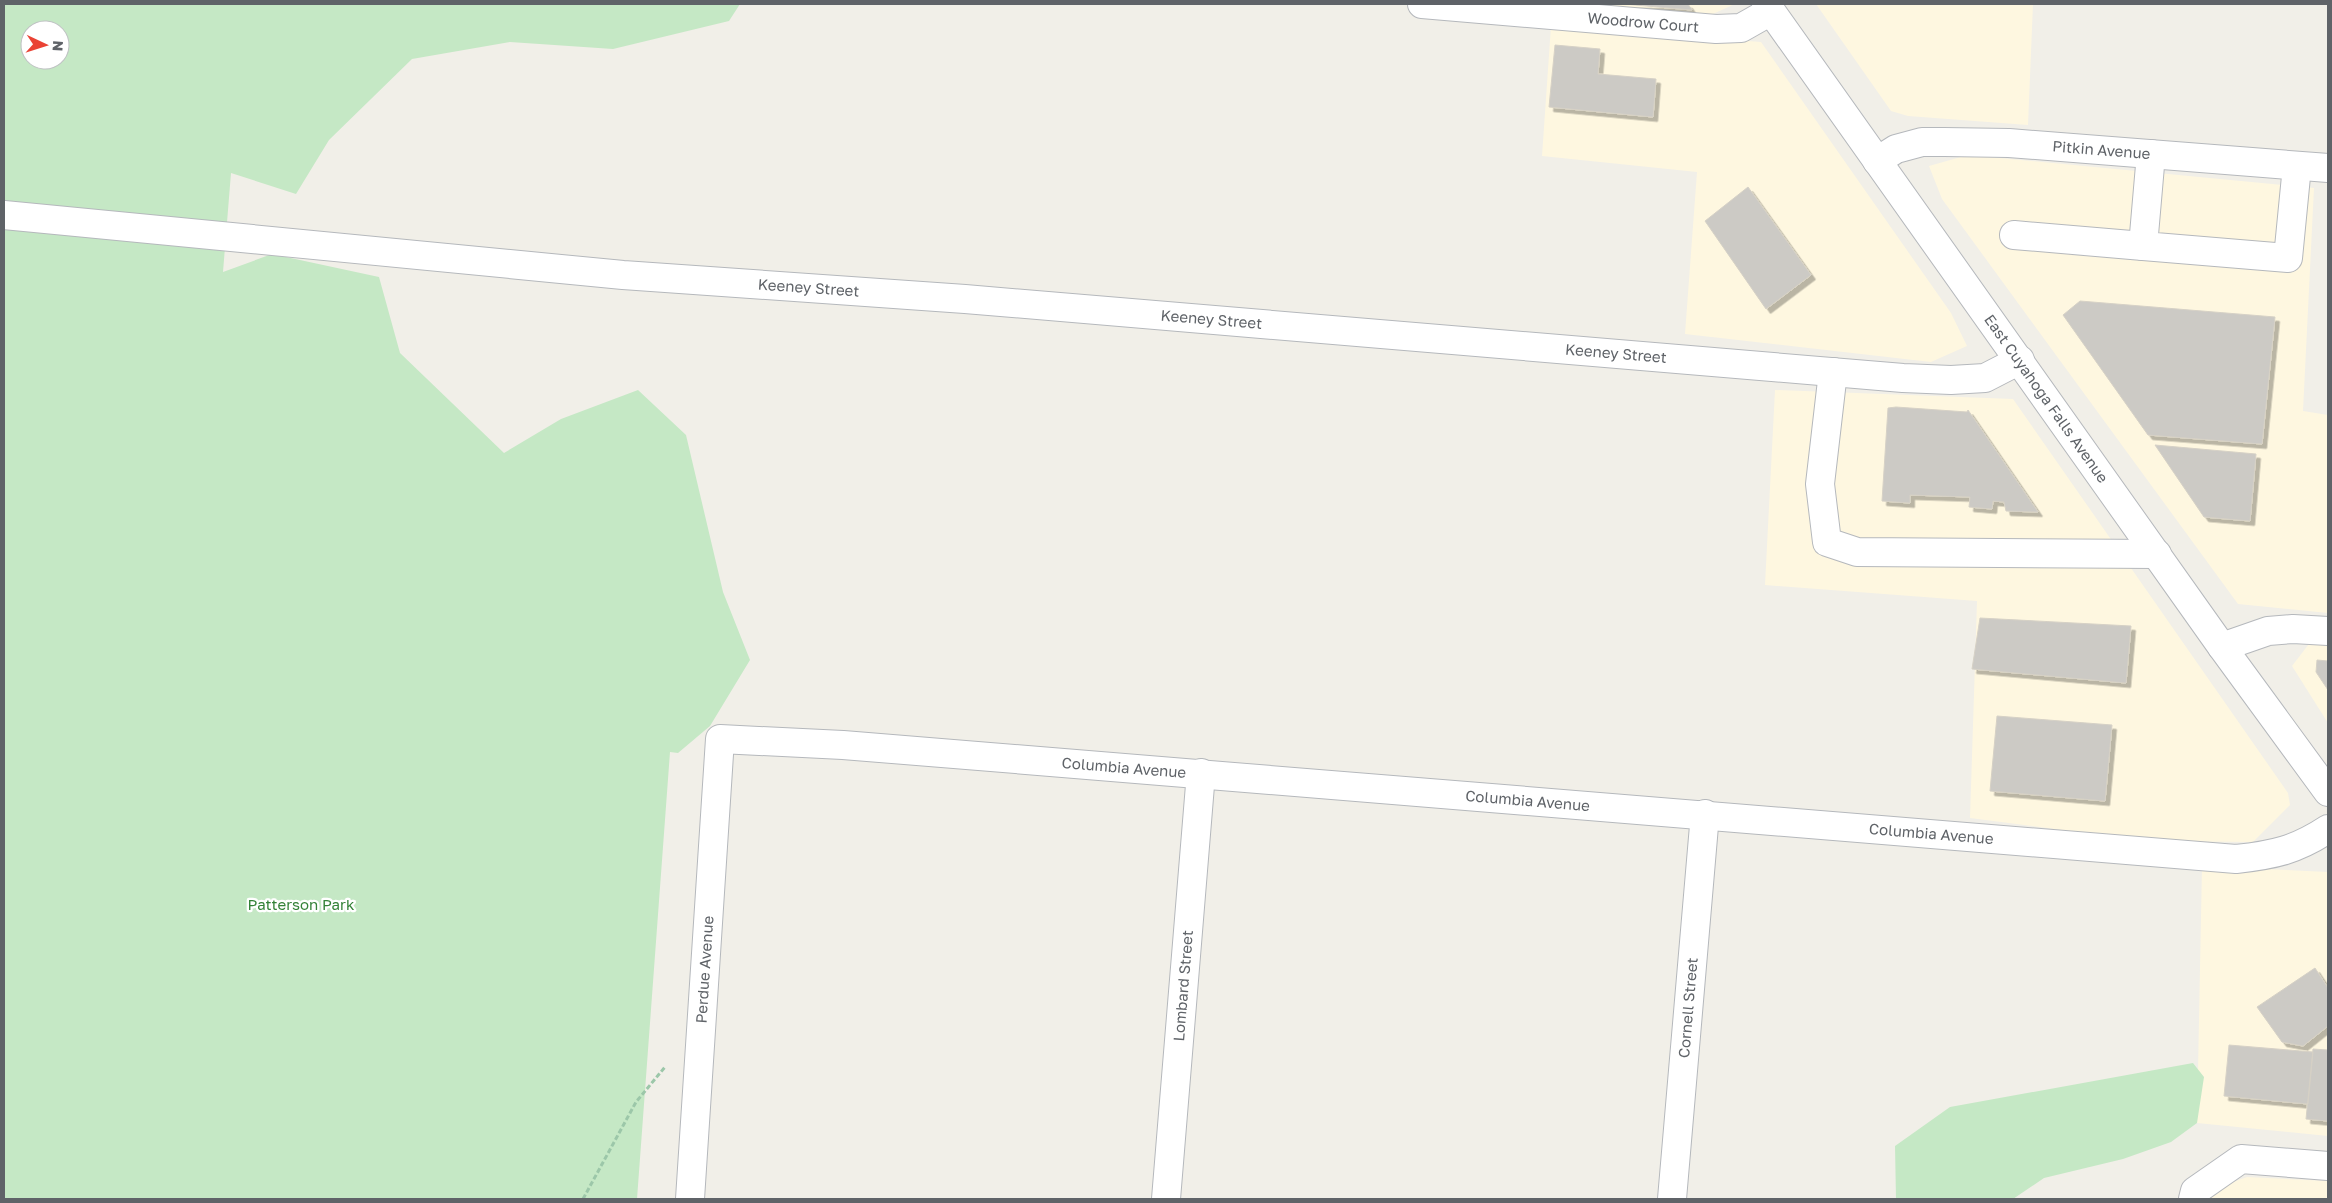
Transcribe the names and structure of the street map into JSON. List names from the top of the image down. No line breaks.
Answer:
{"streets":{"street":["Woodrow Court","Pitkin Avenue","Keeney Street","East Cuyahoga Falls Avenue","Columbia Avenue","Perdue Avenue","Lombard Street","Cornell Street"]},"crossings":[["Woodrow Court","East Cuyahoga Falls Avenue"],["Pitkin Avenue","East Cuyahoga Falls Avenue"],["Keeney Street","East Cuyahoga Falls Avenue"],["Columbia Avenue","Perdue Avenue"],["Columbia Avenue","Lombard Street"],["Columbia Avenue","Cornell Street"]],"parks":["Patterson Park"],"north":"right"}
